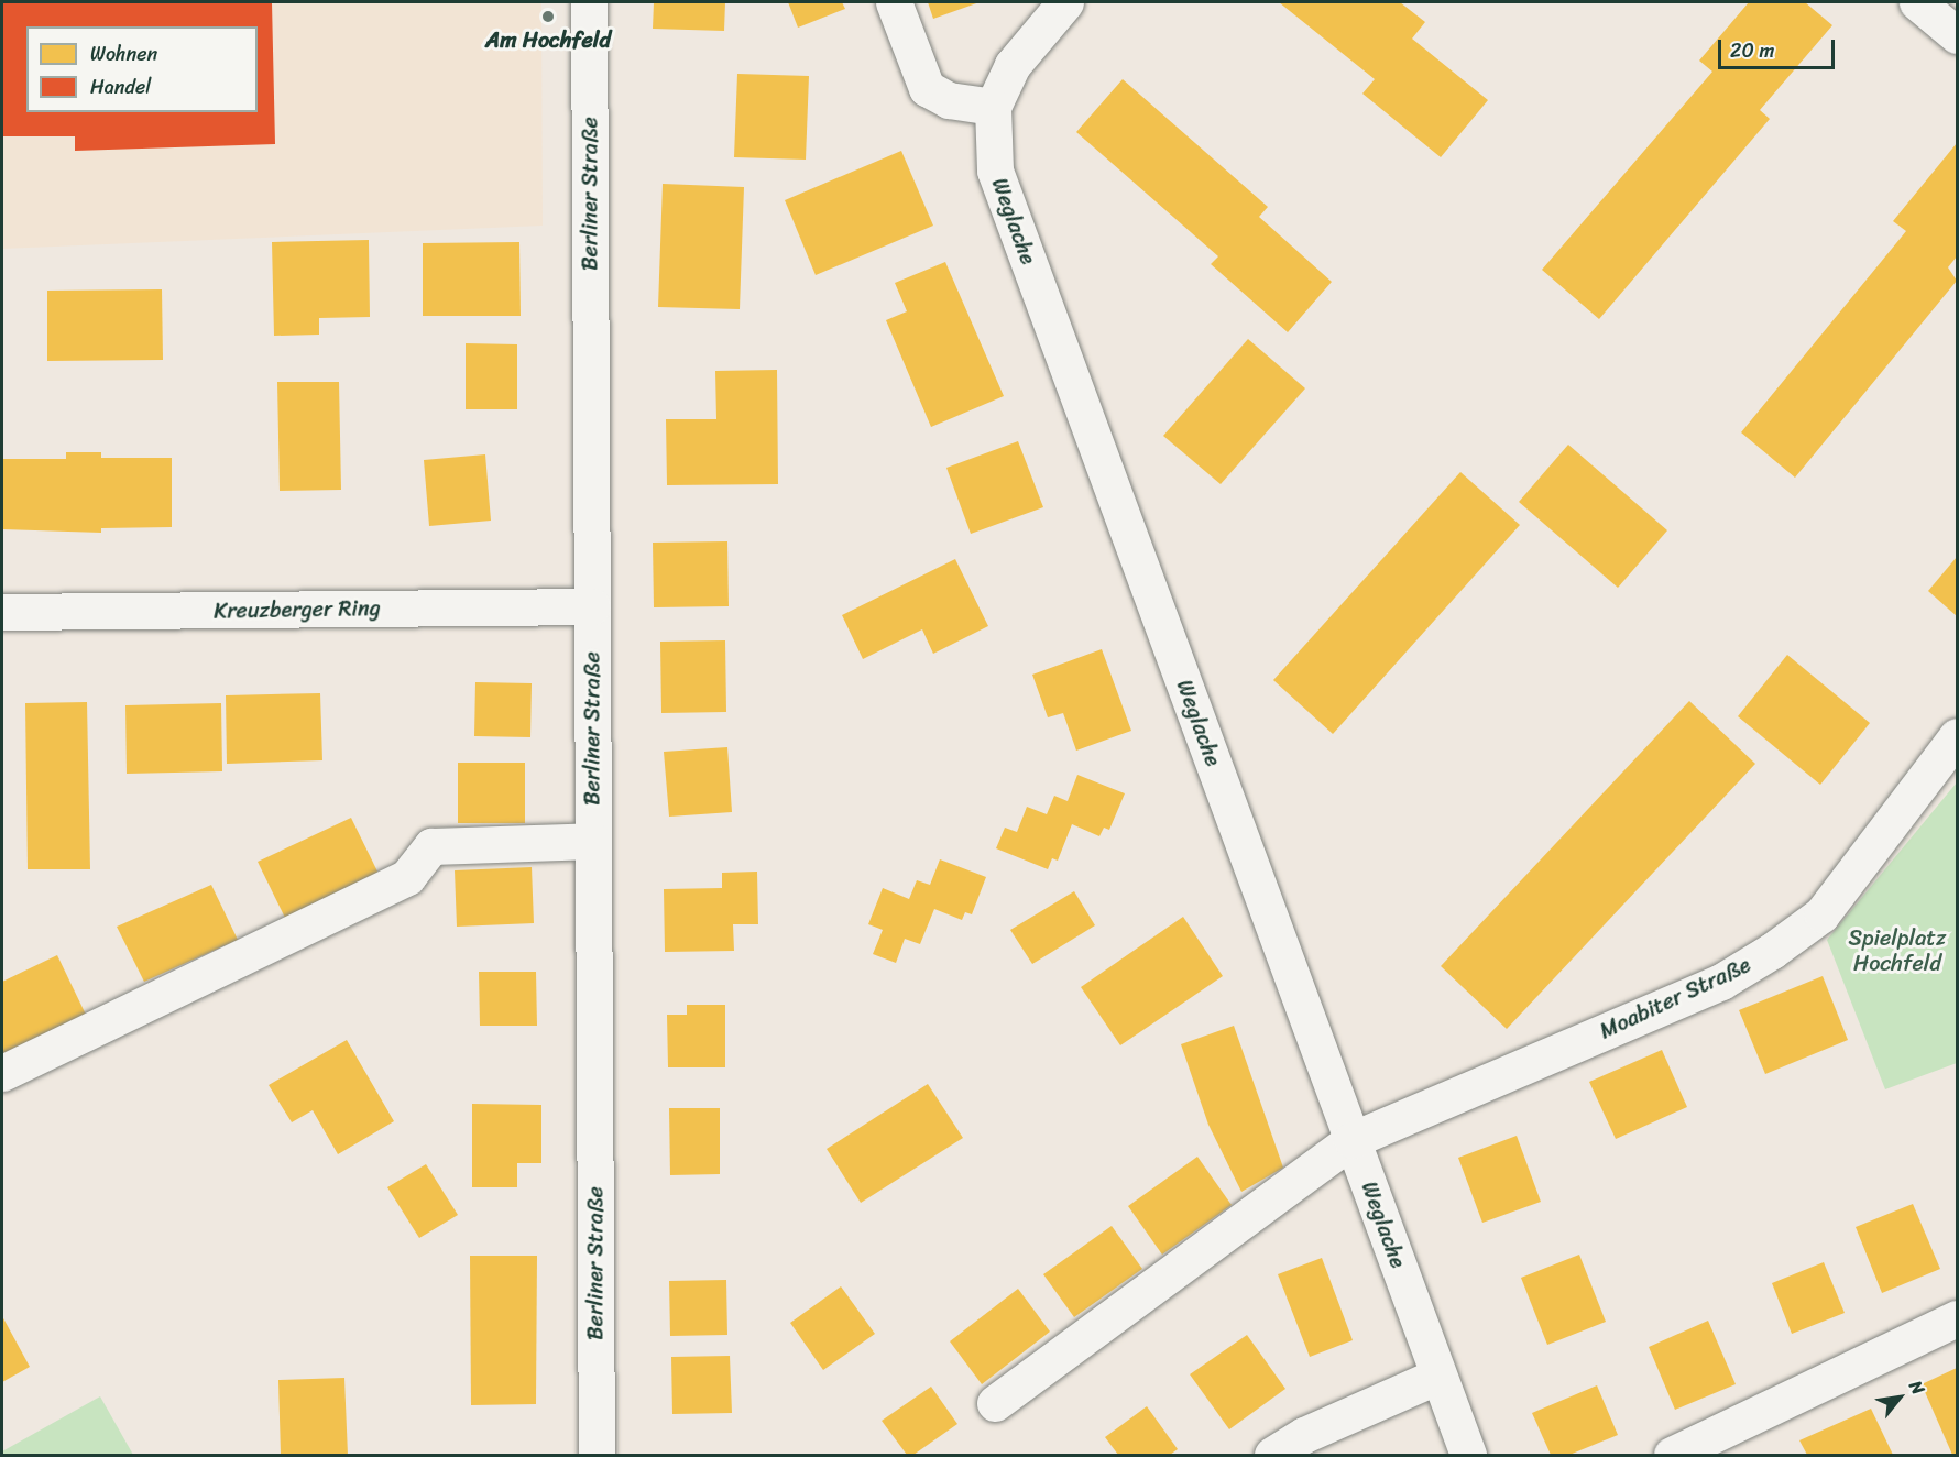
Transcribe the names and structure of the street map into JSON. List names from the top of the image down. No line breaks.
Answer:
{"streets":{"street":["Berliner Straße","Weglache","Kreuzberger Ring","Moabiter Straße"]},"crossings":[["Berliner Straße","Kreuzberger Ring"],["Weglache","Moabiter Straße"]],"parks":["Spielplatz Hochfeld"],"places":["Am Hochfeld"],"legend":["Wohnen","Handel"],"scale_bar":"20 m","north":"top right"}
